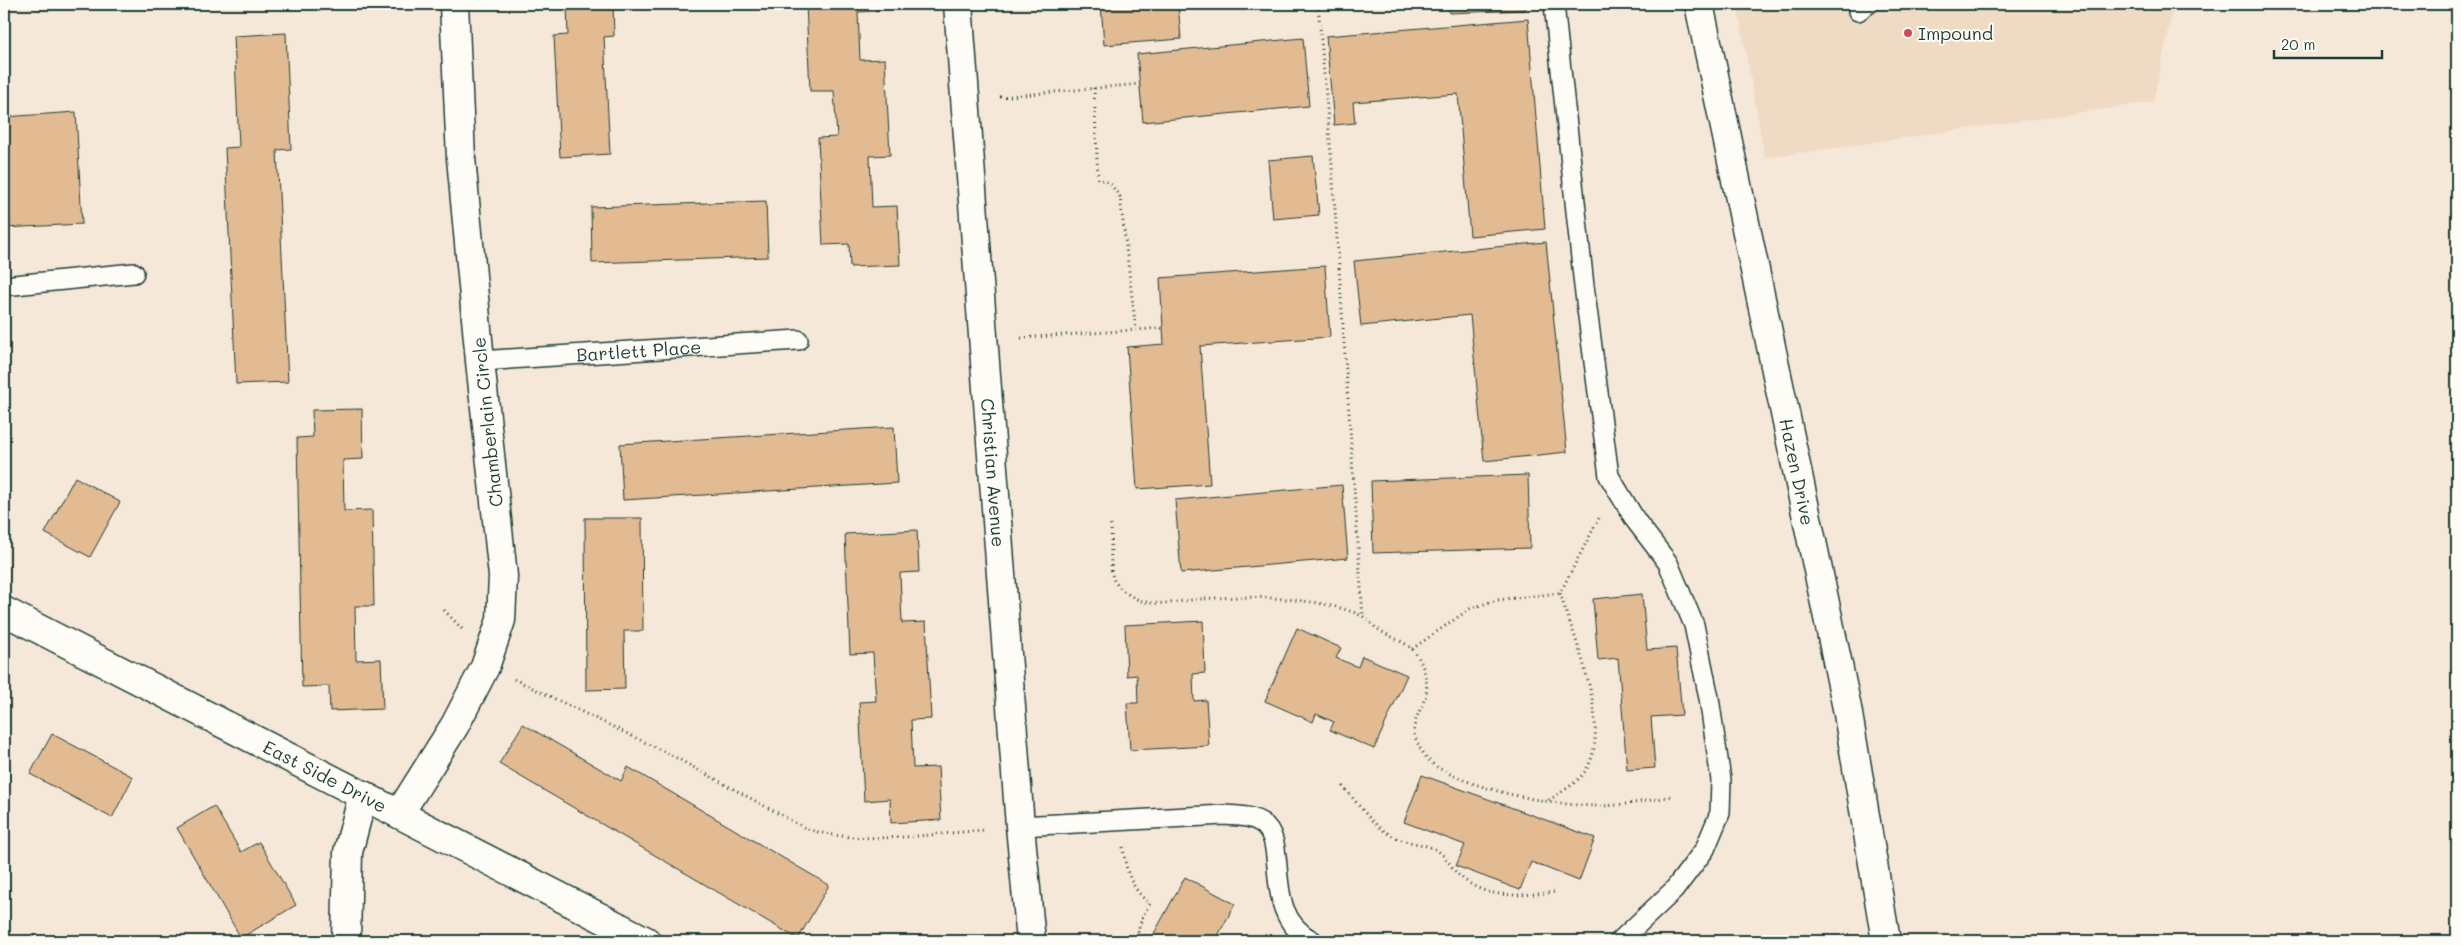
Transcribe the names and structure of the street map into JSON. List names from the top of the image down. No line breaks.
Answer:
{"streets":{"street":["Chamberlain Circle","Hazen Drive","Christian Avenue","East Side Drive"],"lane":["Bartlett Place"]},"crossings":[["Bartlett Place","Chamberlain Circle"],["Chamberlain Circle","East Side Drive"]],"places":["Impound"],"scale_bar":"20 m"}
